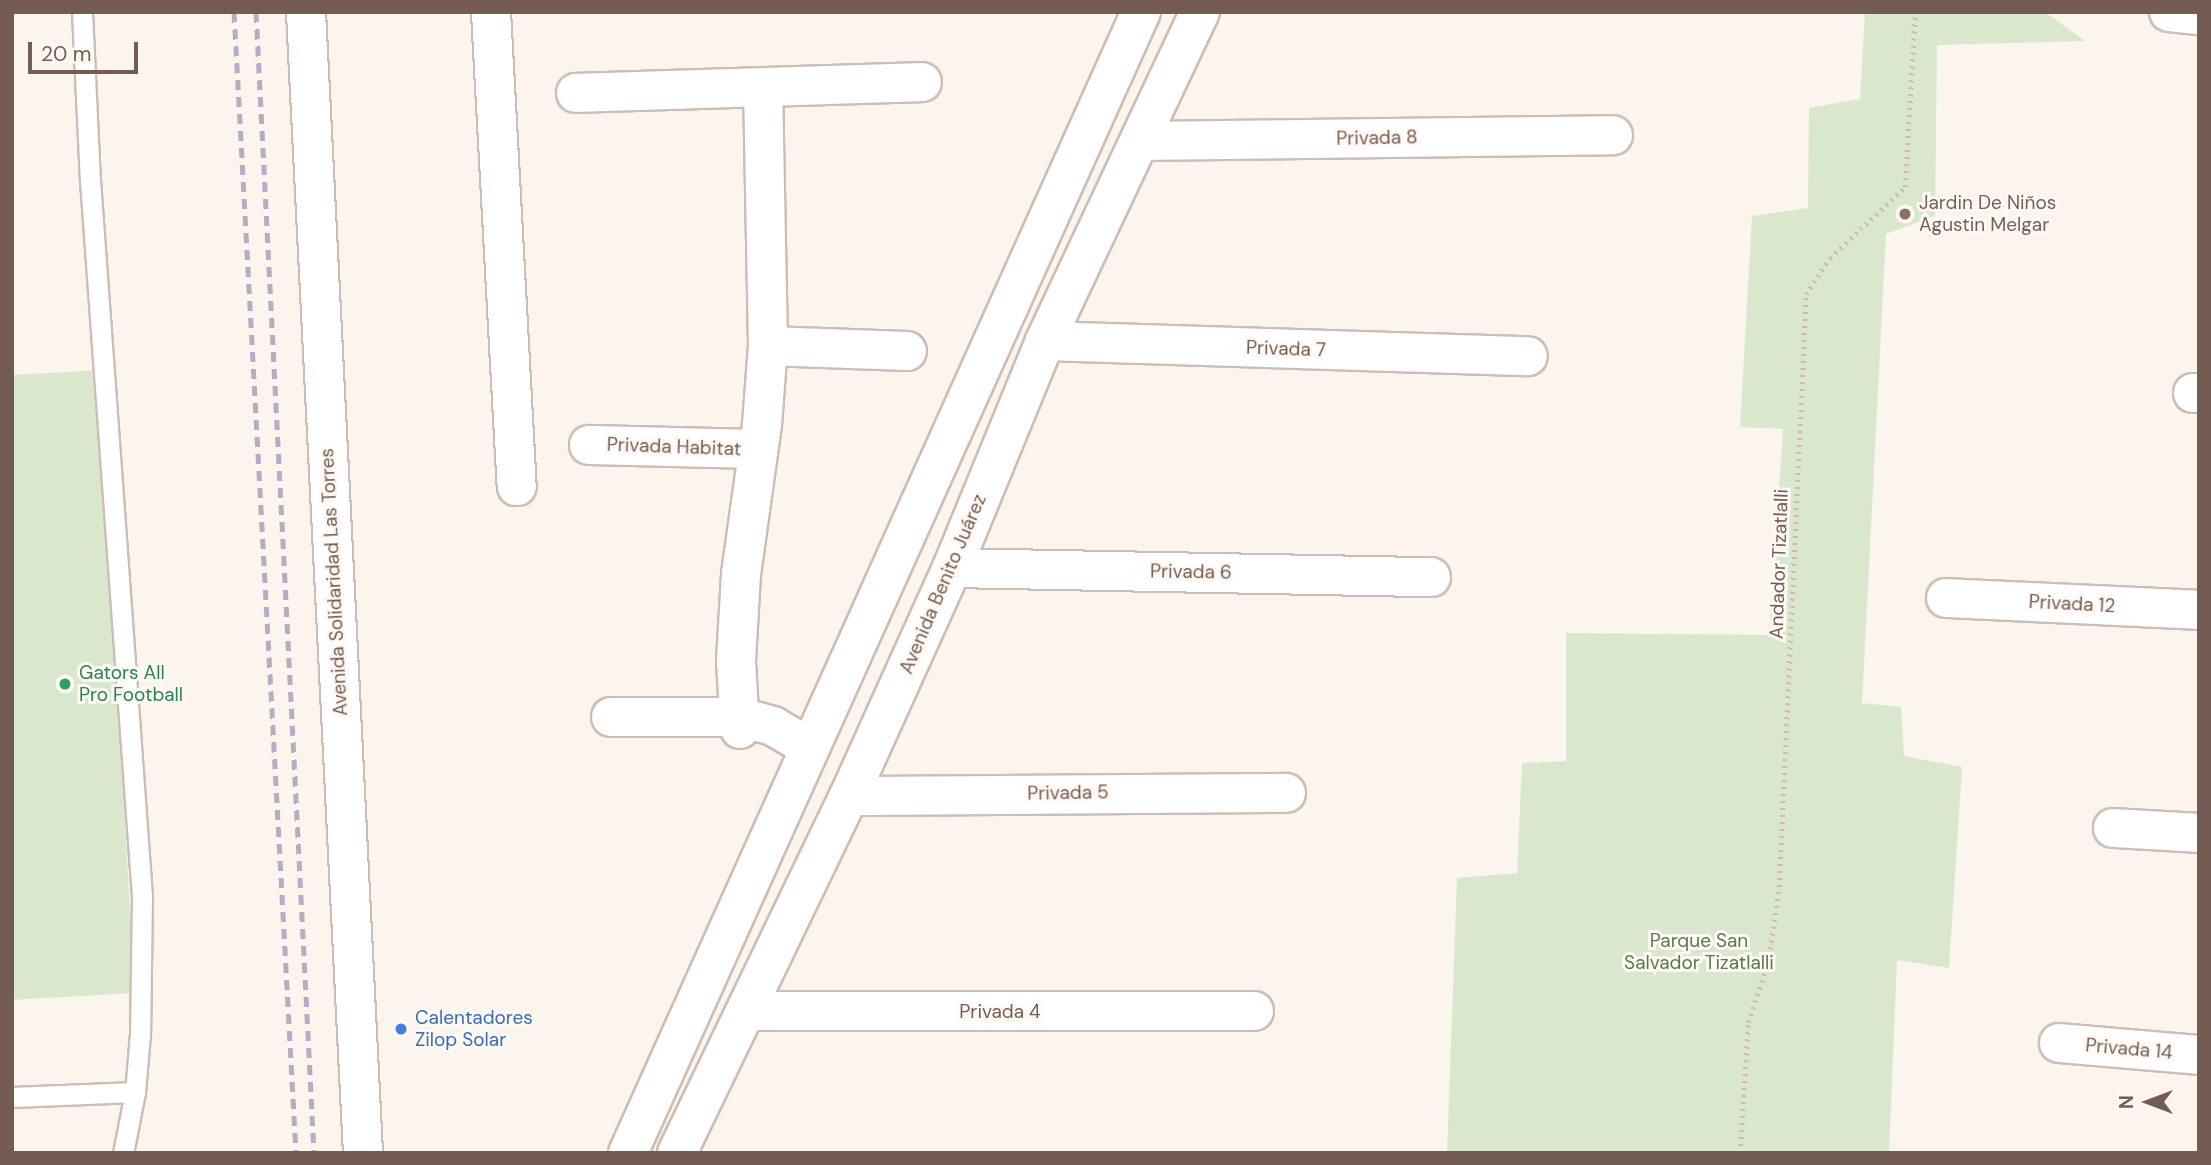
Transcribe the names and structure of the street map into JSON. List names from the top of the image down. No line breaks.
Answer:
{"streets":{"street":["Privada 8","Privada 7","Privada Habitat","Privada 6","Avenida Solidaridad Las Torres","Avenida Benito Juárez","Privada 12","Privada 5","Privada 4","Privada 14"],"path":["Andador Tizatlalli"]},"crossings":[["Privada 8","Avenida Benito Juárez"],["Privada 7","Avenida Benito Juárez"],["Privada 6","Avenida Benito Juárez"],["Avenida Benito Juárez","Privada 5"],["Avenida Benito Juárez","Privada 4"]],"parks":["Parque San Salvador Tizatlalli"],"places":["Jardin De Niños Agustin Melgar","Gators All Pro Football","Calentadores Zilop Solar"],"scale_bar":"20 m","north":"left"}
